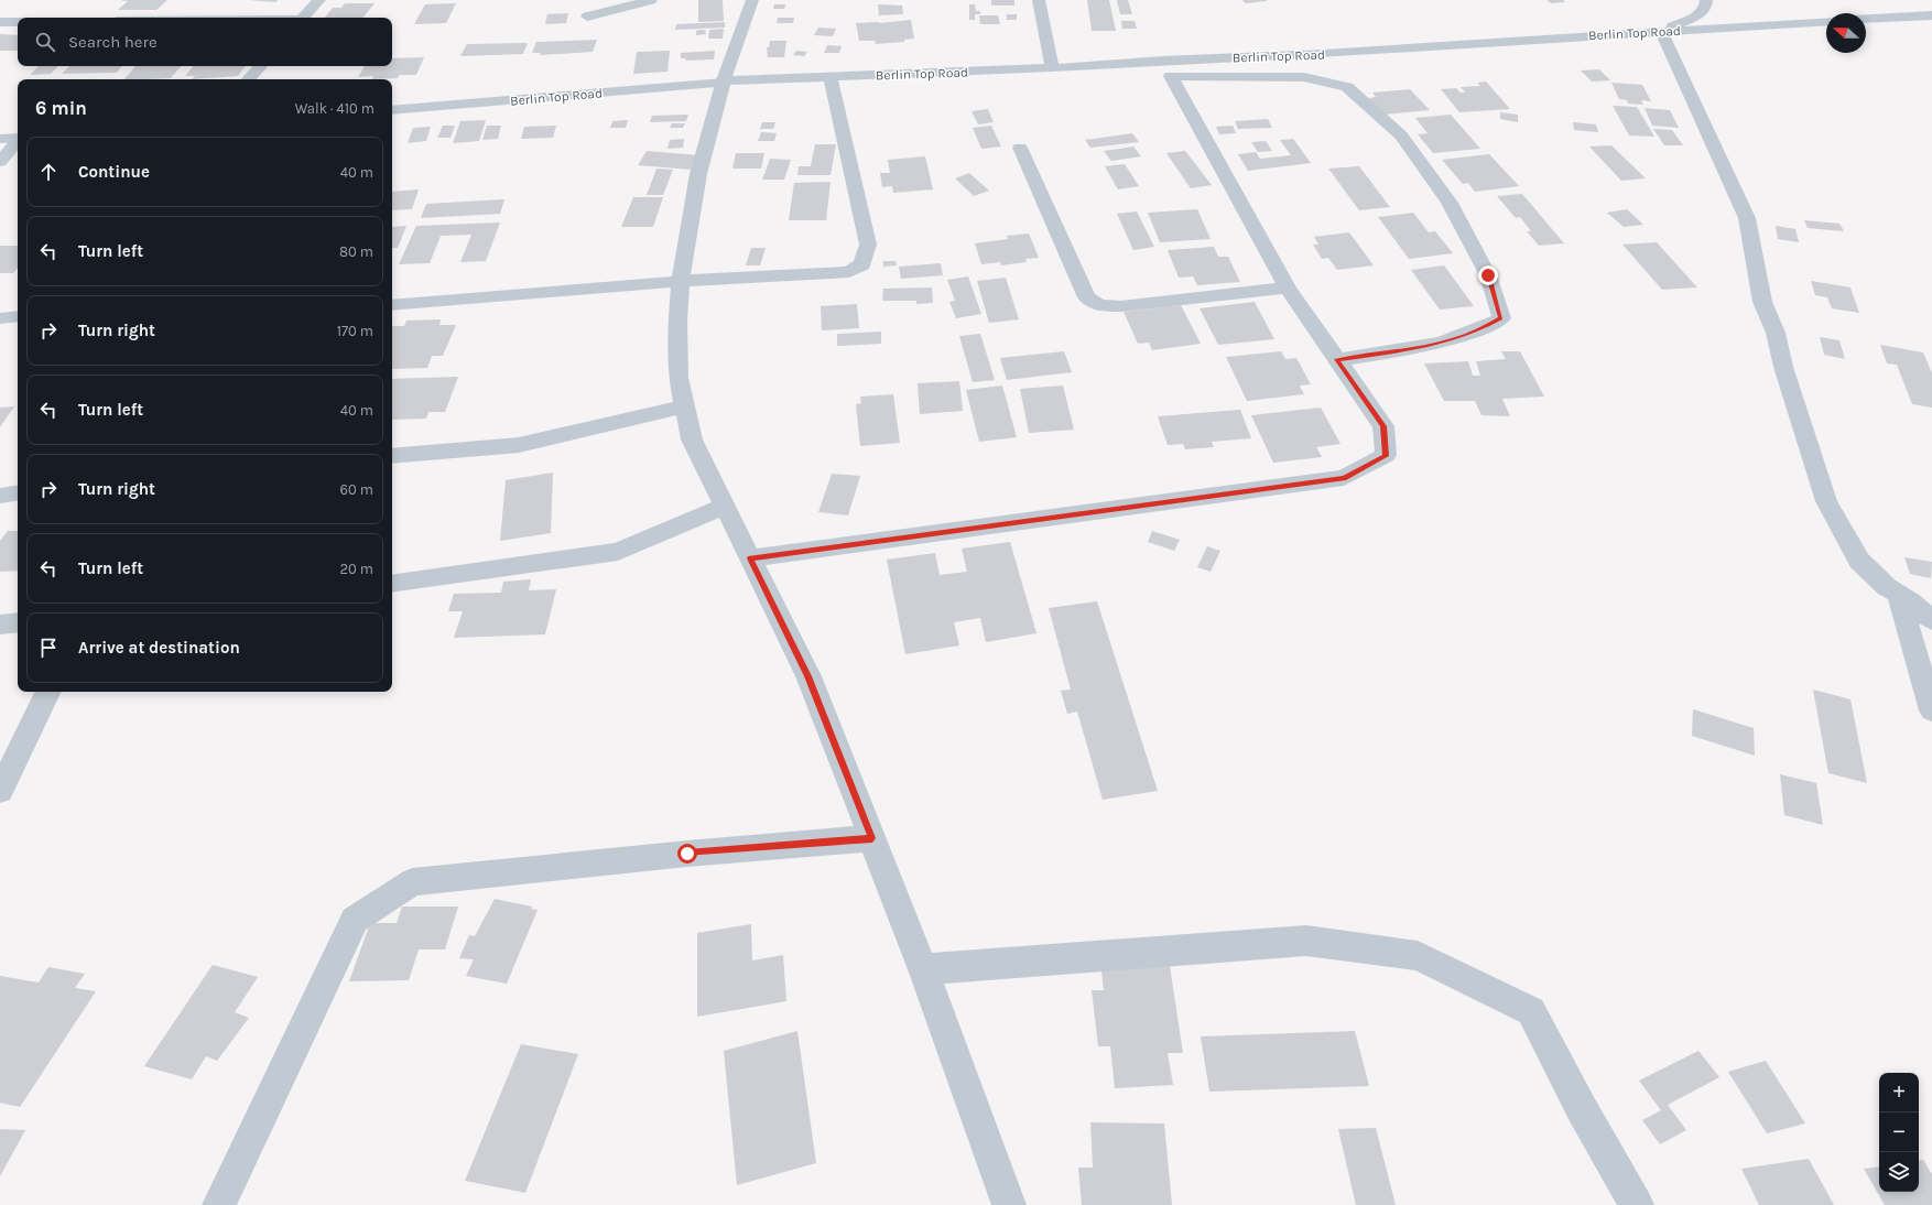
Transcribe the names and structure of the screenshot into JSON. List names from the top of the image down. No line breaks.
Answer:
{"streets":{"street":["Berlin Top Road"]},"north":"left","page":{"search":"Search here","heading":["6 min","Walk · 410 m"],"list":[["Continue","40 m"],["Turn left","80 m"],["Turn right","170 m"],["Turn left","40 m"],["Turn right","60 m"],["Turn left","20 m"],"Arrive at destination"],"map_buttons":["+","−"]}}
